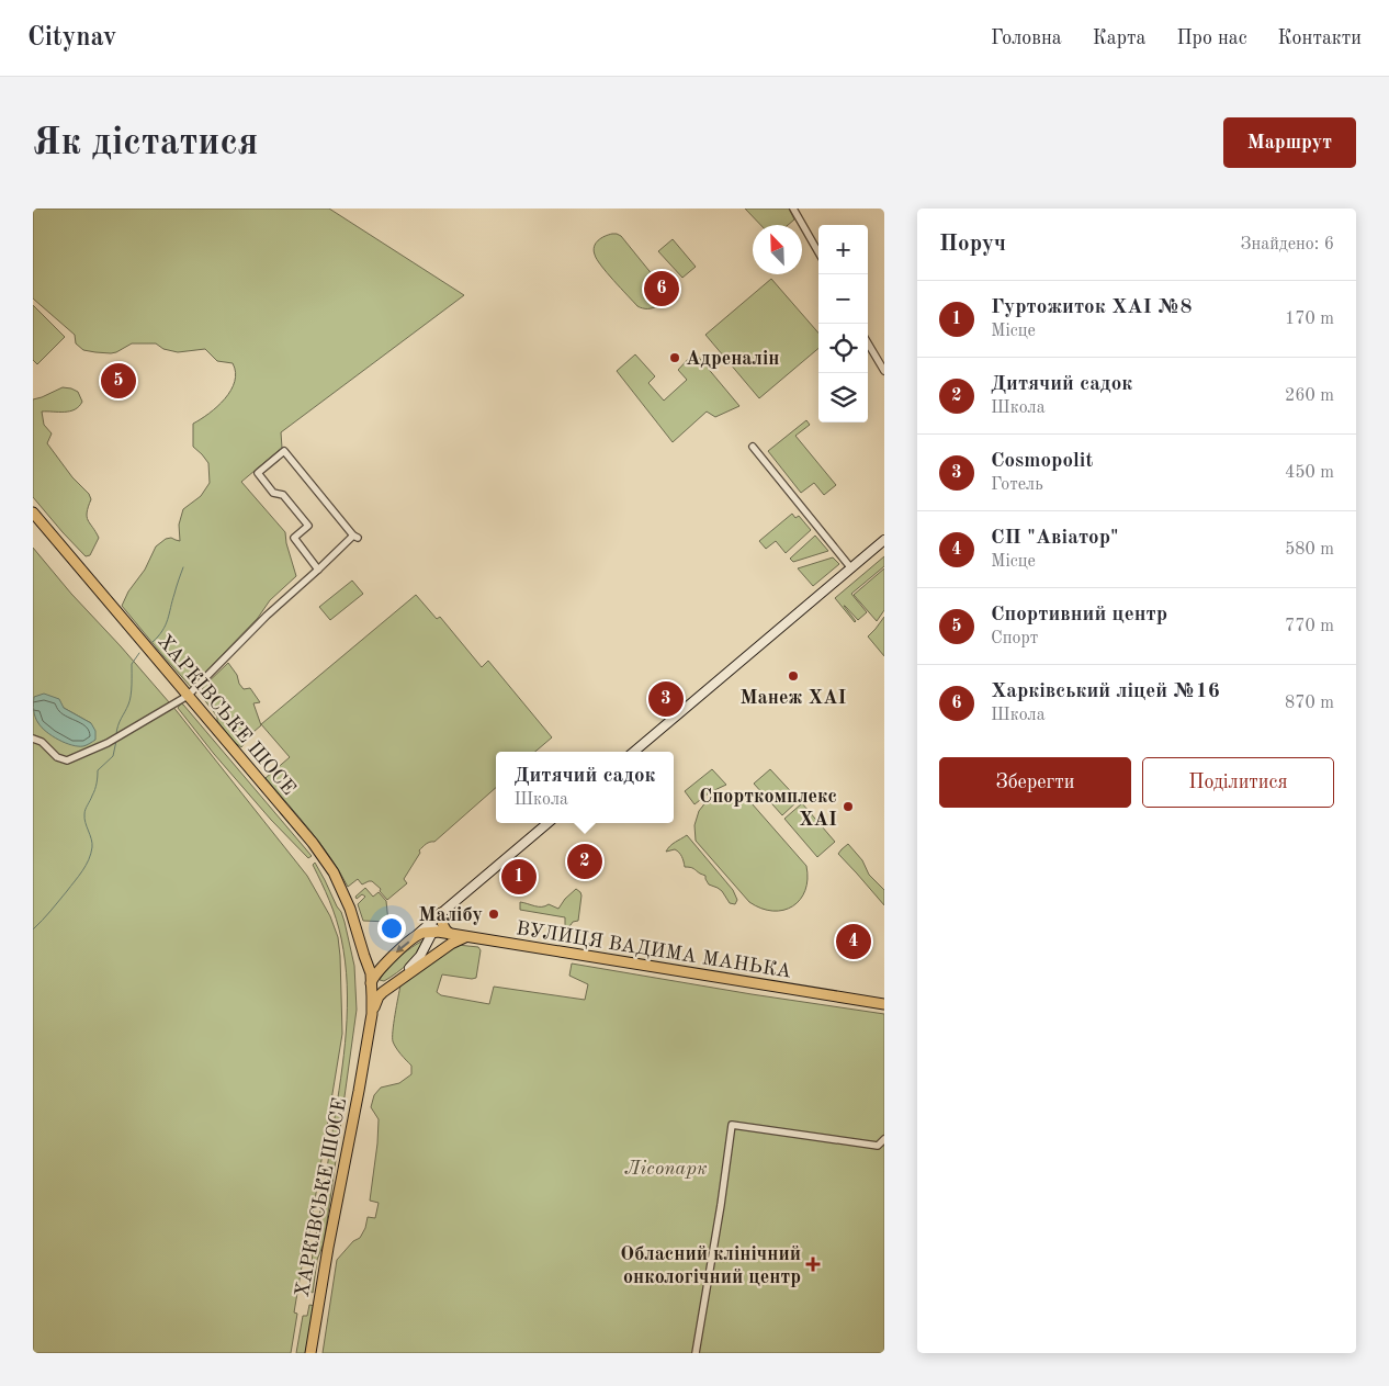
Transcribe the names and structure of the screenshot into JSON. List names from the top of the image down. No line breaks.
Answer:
{"streets":{"main road":["ХАРКІВСЬКЕ ШОСЕ","ВУЛИЦЯ ВАДИМА МАНЬКА"]},"parks":["Лісопарк"],"places":{"other":["Адреналін","Манеж ХАІ","Спорткомплекс ХАІ","Малібу"],"health":["Обласний клінічний онкологічний центр"]},"north":"top left","page":{"header":"Citynav","nav":["Головна","Карта","Про нас","Контакти"],"buttons":["Маршрут",["Зберегти","Поділитися"]],"title":"Як дістатися","heading":["Поруч","Знайдено: 6"],"map_buttons":["+","−"],"pins":["6","5","3","2","1","4"],"list":[{"mark":"1","name":"Гуртожиток ХАІ №8","note":"Місце","value":"170 m"},{"mark":"2","name":"Дитячий садок","note":"Школа","value":"260 m"},{"mark":"3","name":"Cosmopolit","note":"Готель","value":"450 m"},{"mark":"4","name":"СП \"Авіатор\"","note":"Місце","value":"580 m"},{"mark":"5","name":"Спортивний центр","note":"Спорт","value":"770 m"},{"mark":"6","name":"Харківський ліцей №16","note":"Школа","value":"870 m"}],"popup":["Дитячий садок","Школа"]}}
